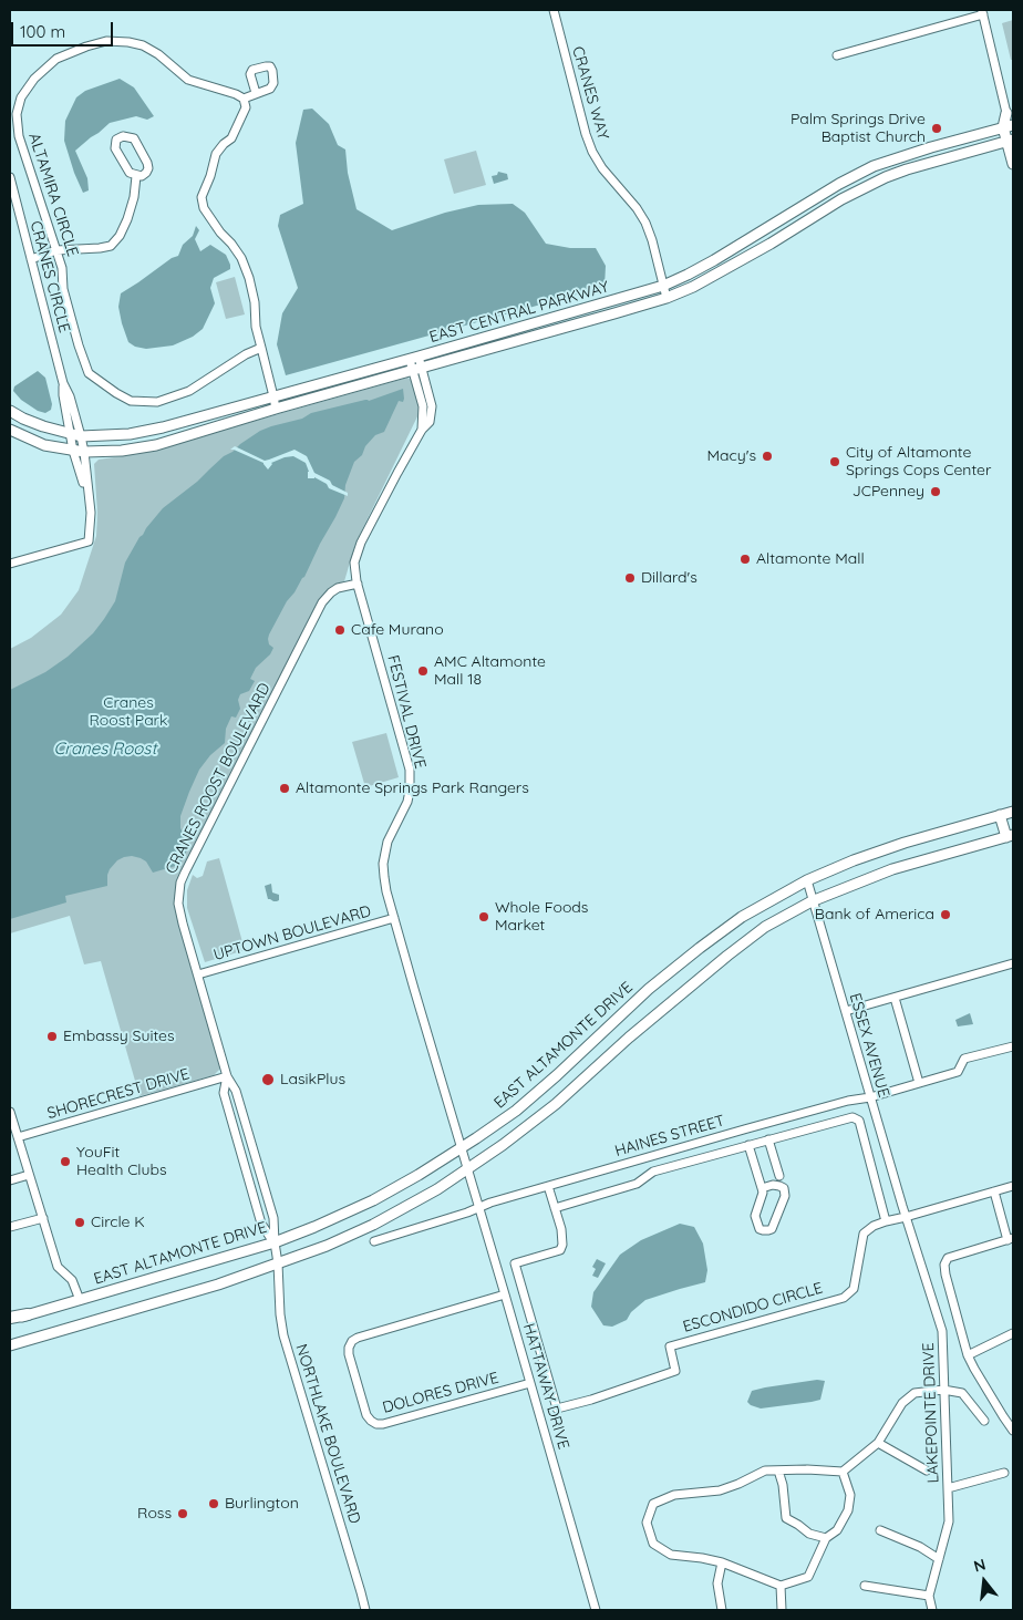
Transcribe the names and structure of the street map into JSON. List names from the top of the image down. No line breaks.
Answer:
{"streets":{"main road":["EAST CENTRAL PARKWAY","EAST ALTAMONTE DRIVE"],"street":["CRANES WAY","ALTAMIRA CIRCLE","CRANES CIRCLE","FESTIVAL DRIVE","CRANES ROOST BOULEVARD","UPTOWN BOULEVARD","ESSEX AVENUE","SHORECREST DRIVE","HAINES STREET","ESCONDIDO CIRCLE","HATTAWAY DRIVE","DOLORES DRIVE","LAKEPOINTE DRIVE","NORTHLAKE BOULEVARD"]},"crossings":[["CRANES WAY","EAST CENTRAL PARKWAY"],["CRANES CIRCLE","EAST CENTRAL PARKWAY"],["EAST CENTRAL PARKWAY","FESTIVAL DRIVE"],["FESTIVAL DRIVE","CRANES ROOST BOULEVARD"],["FESTIVAL DRIVE","UPTOWN BOULEVARD"],["FESTIVAL DRIVE","EAST ALTAMONTE DRIVE"],["FESTIVAL DRIVE","HATTAWAY DRIVE"],["CRANES ROOST BOULEVARD","UPTOWN BOULEVARD"],["CRANES ROOST BOULEVARD","EAST ALTAMONTE DRIVE"],["CRANES ROOST BOULEVARD","SHORECREST DRIVE"],["CRANES ROOST BOULEVARD","NORTHLAKE BOULEVARD"],["EAST ALTAMONTE DRIVE","ESSEX AVENUE"],["ESSEX AVENUE","HAINES STREET"],["ESSEX AVENUE","ESCONDIDO CIRCLE"],["ESSEX AVENUE","LAKEPOINTE DRIVE"],["HAINES STREET","ESCONDIDO CIRCLE"],["HAINES STREET","HATTAWAY DRIVE"],["ESCONDIDO CIRCLE","LAKEPOINTE DRIVE"],["HATTAWAY DRIVE","DOLORES DRIVE"]],"water":["Cranes Roost"],"parks":["Cranes Roost Park"],"places":["Palm Springs Drive Baptist Church","Macy's","City of Altamonte Springs Cops Center","JCPenney","Altamonte Mall","Dillard's","Cafe Murano","AMC Altamonte Mall 18","Altamonte Springs Park Rangers","Bank of America","Whole Foods Market","Embassy Suites","LasikPlus","YouFit Health Clubs","Circle K","Burlington","Ross"],"scale_bar":"100 m","north":"top"}
